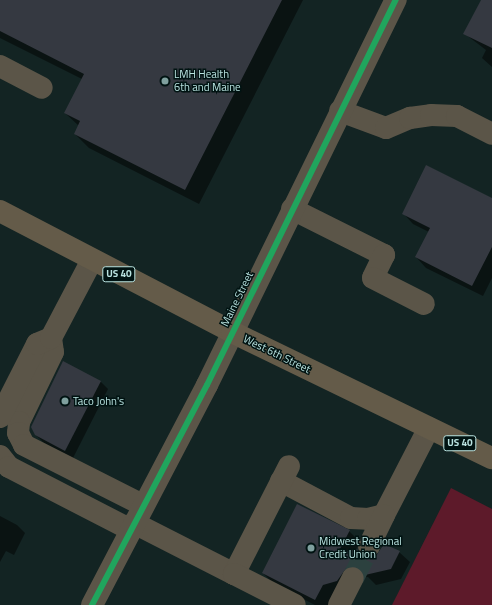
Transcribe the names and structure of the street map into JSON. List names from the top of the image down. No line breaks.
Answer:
{"streets":{"highway":["US 40","West 6th Street"],"street":["Maine Street"]},"crossings":[["Maine Street","West 6th Street"]],"places":["LMH Health 6th and Maine","Taco John's","Midwest Regional Credit Union"]}
